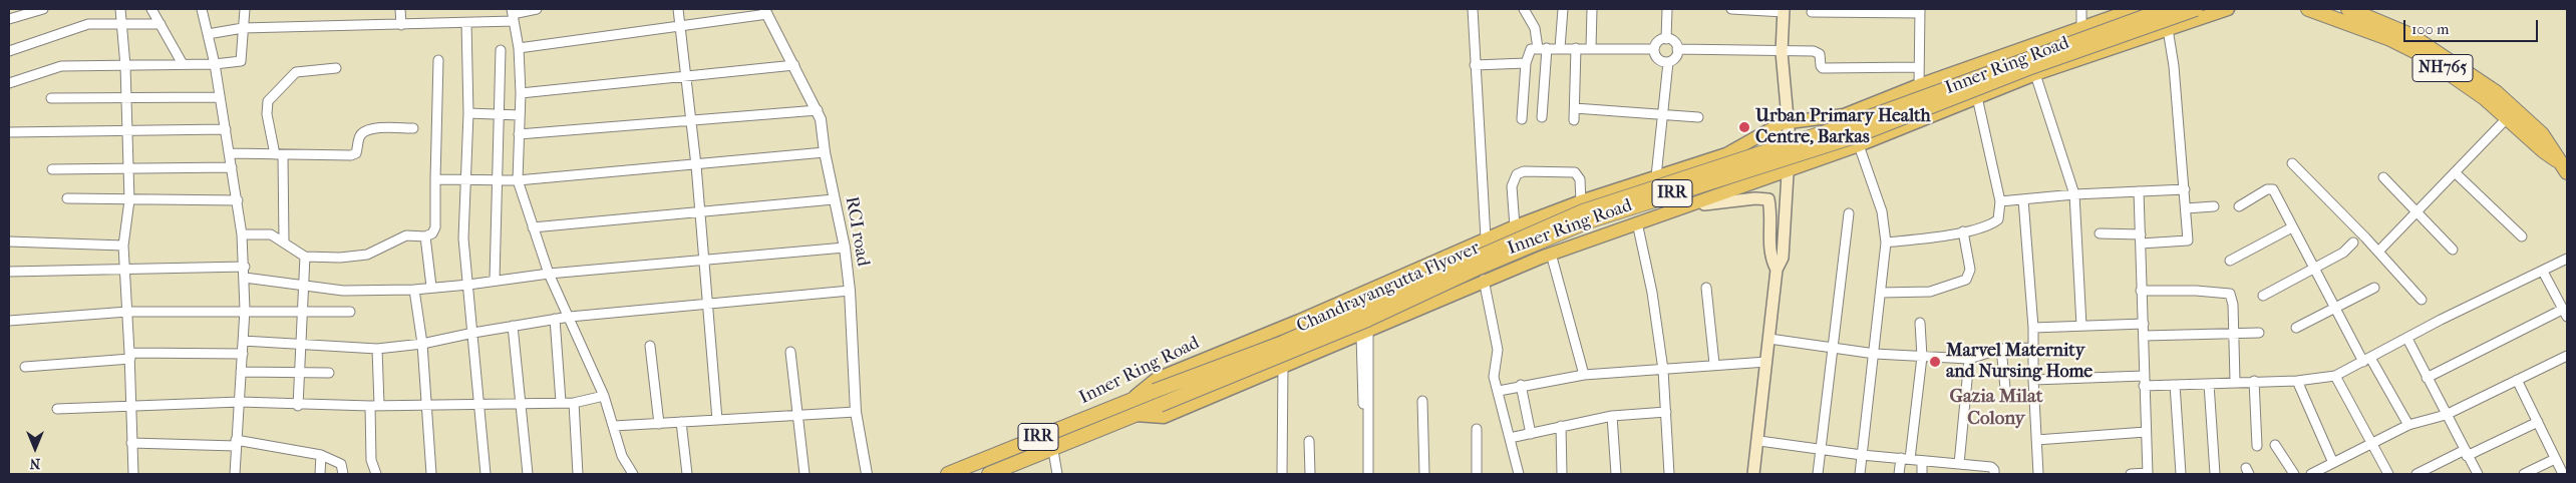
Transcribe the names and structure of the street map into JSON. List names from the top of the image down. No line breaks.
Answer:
{"streets":{"highway":["Inner Ring Road","NH765","IRR","Chandrayangutta Flyover"],"street":["RCI road"]},"crossings":[["Inner Ring Road","Chandrayangutta Flyover"]],"districts":["Gazia Milat Colony"],"places":["Urban Primary Health Centre, Barkas","Marvel Maternity and Nursing Home"],"scale_bar":"100 m","north":"bottom"}
